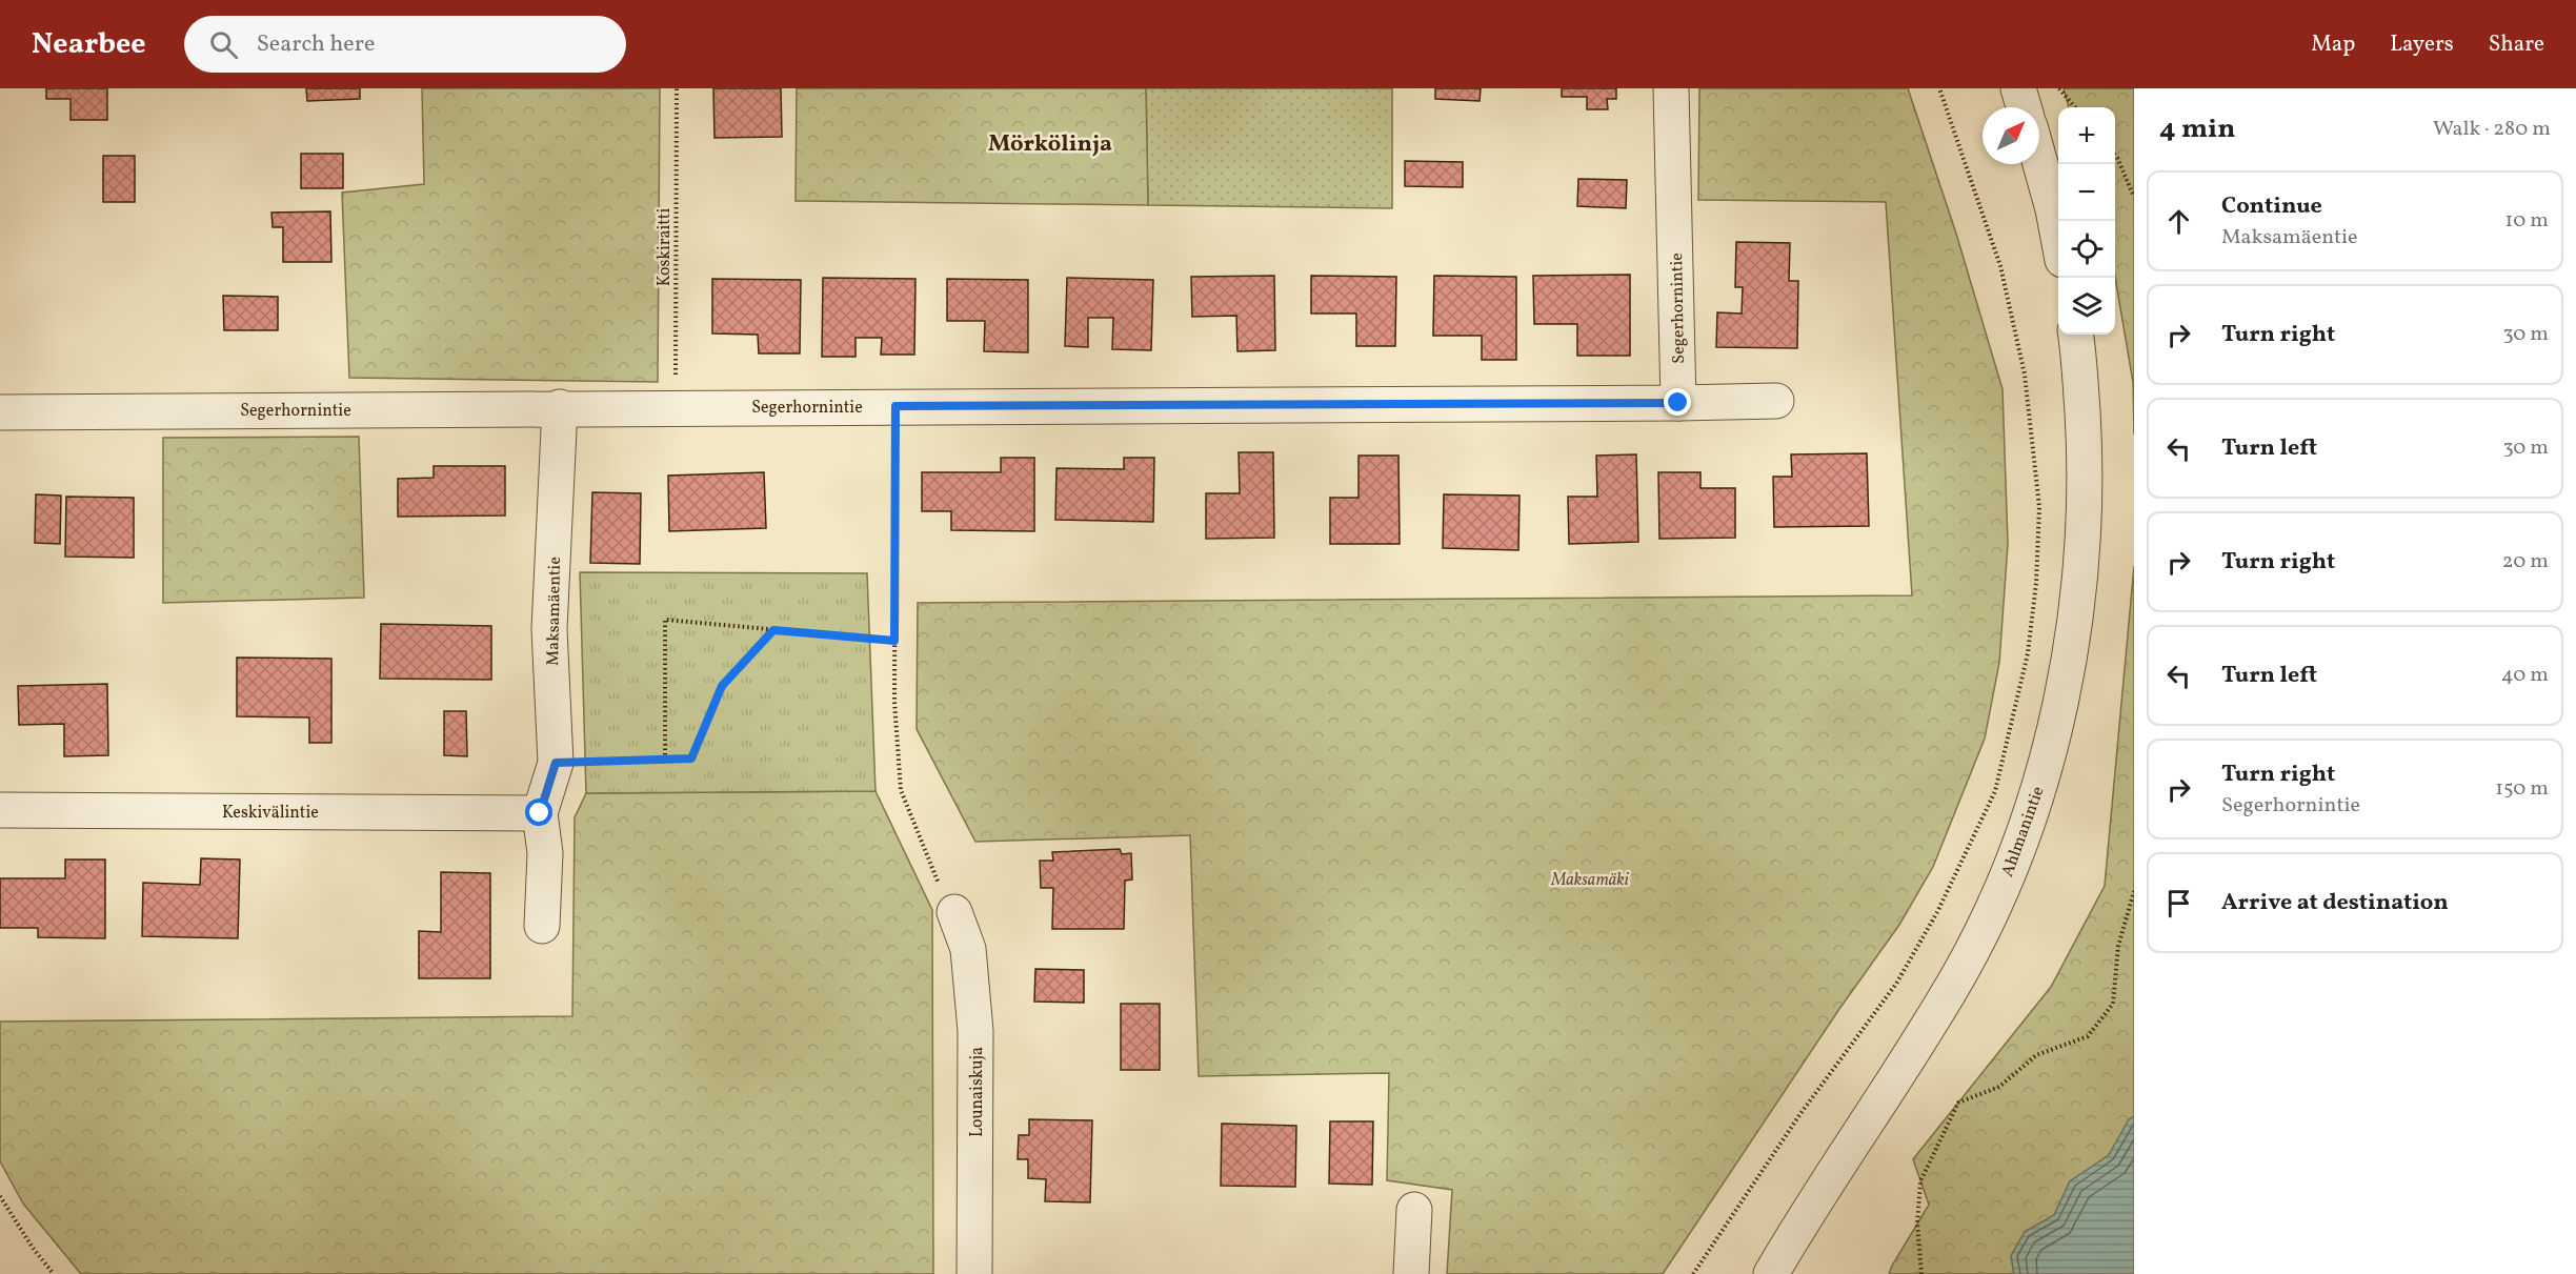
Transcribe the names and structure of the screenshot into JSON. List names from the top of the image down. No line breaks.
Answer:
{"streets":{"street":["Segerhornintie","Maksamäentie","Keskivälintie","Ahlmanintie","Lounaiskuja"],"path":["Koskiraitti"]},"crossings":[["Koskiraitti","Segerhornintie"],["Segerhornintie","Maksamäentie"],["Maksamäentie","Keskivälintie"]],"districts":["Mörkölinja"],"parks":["Maksamäki"],"north":"top right","page":{"header":"Nearbee","search":"Search here","nav":["Map","Layers","Share"],"heading":["4 min","Walk · 280 m"],"map_buttons":["+","−"],"list":[["Continue","Maksamäentie","10 m"],["Turn right","30 m"],["Turn left","30 m"],["Turn right","20 m"],["Turn left","40 m"],["Turn right","Segerhornintie","150 m"],"Arrive at destination"]}}
